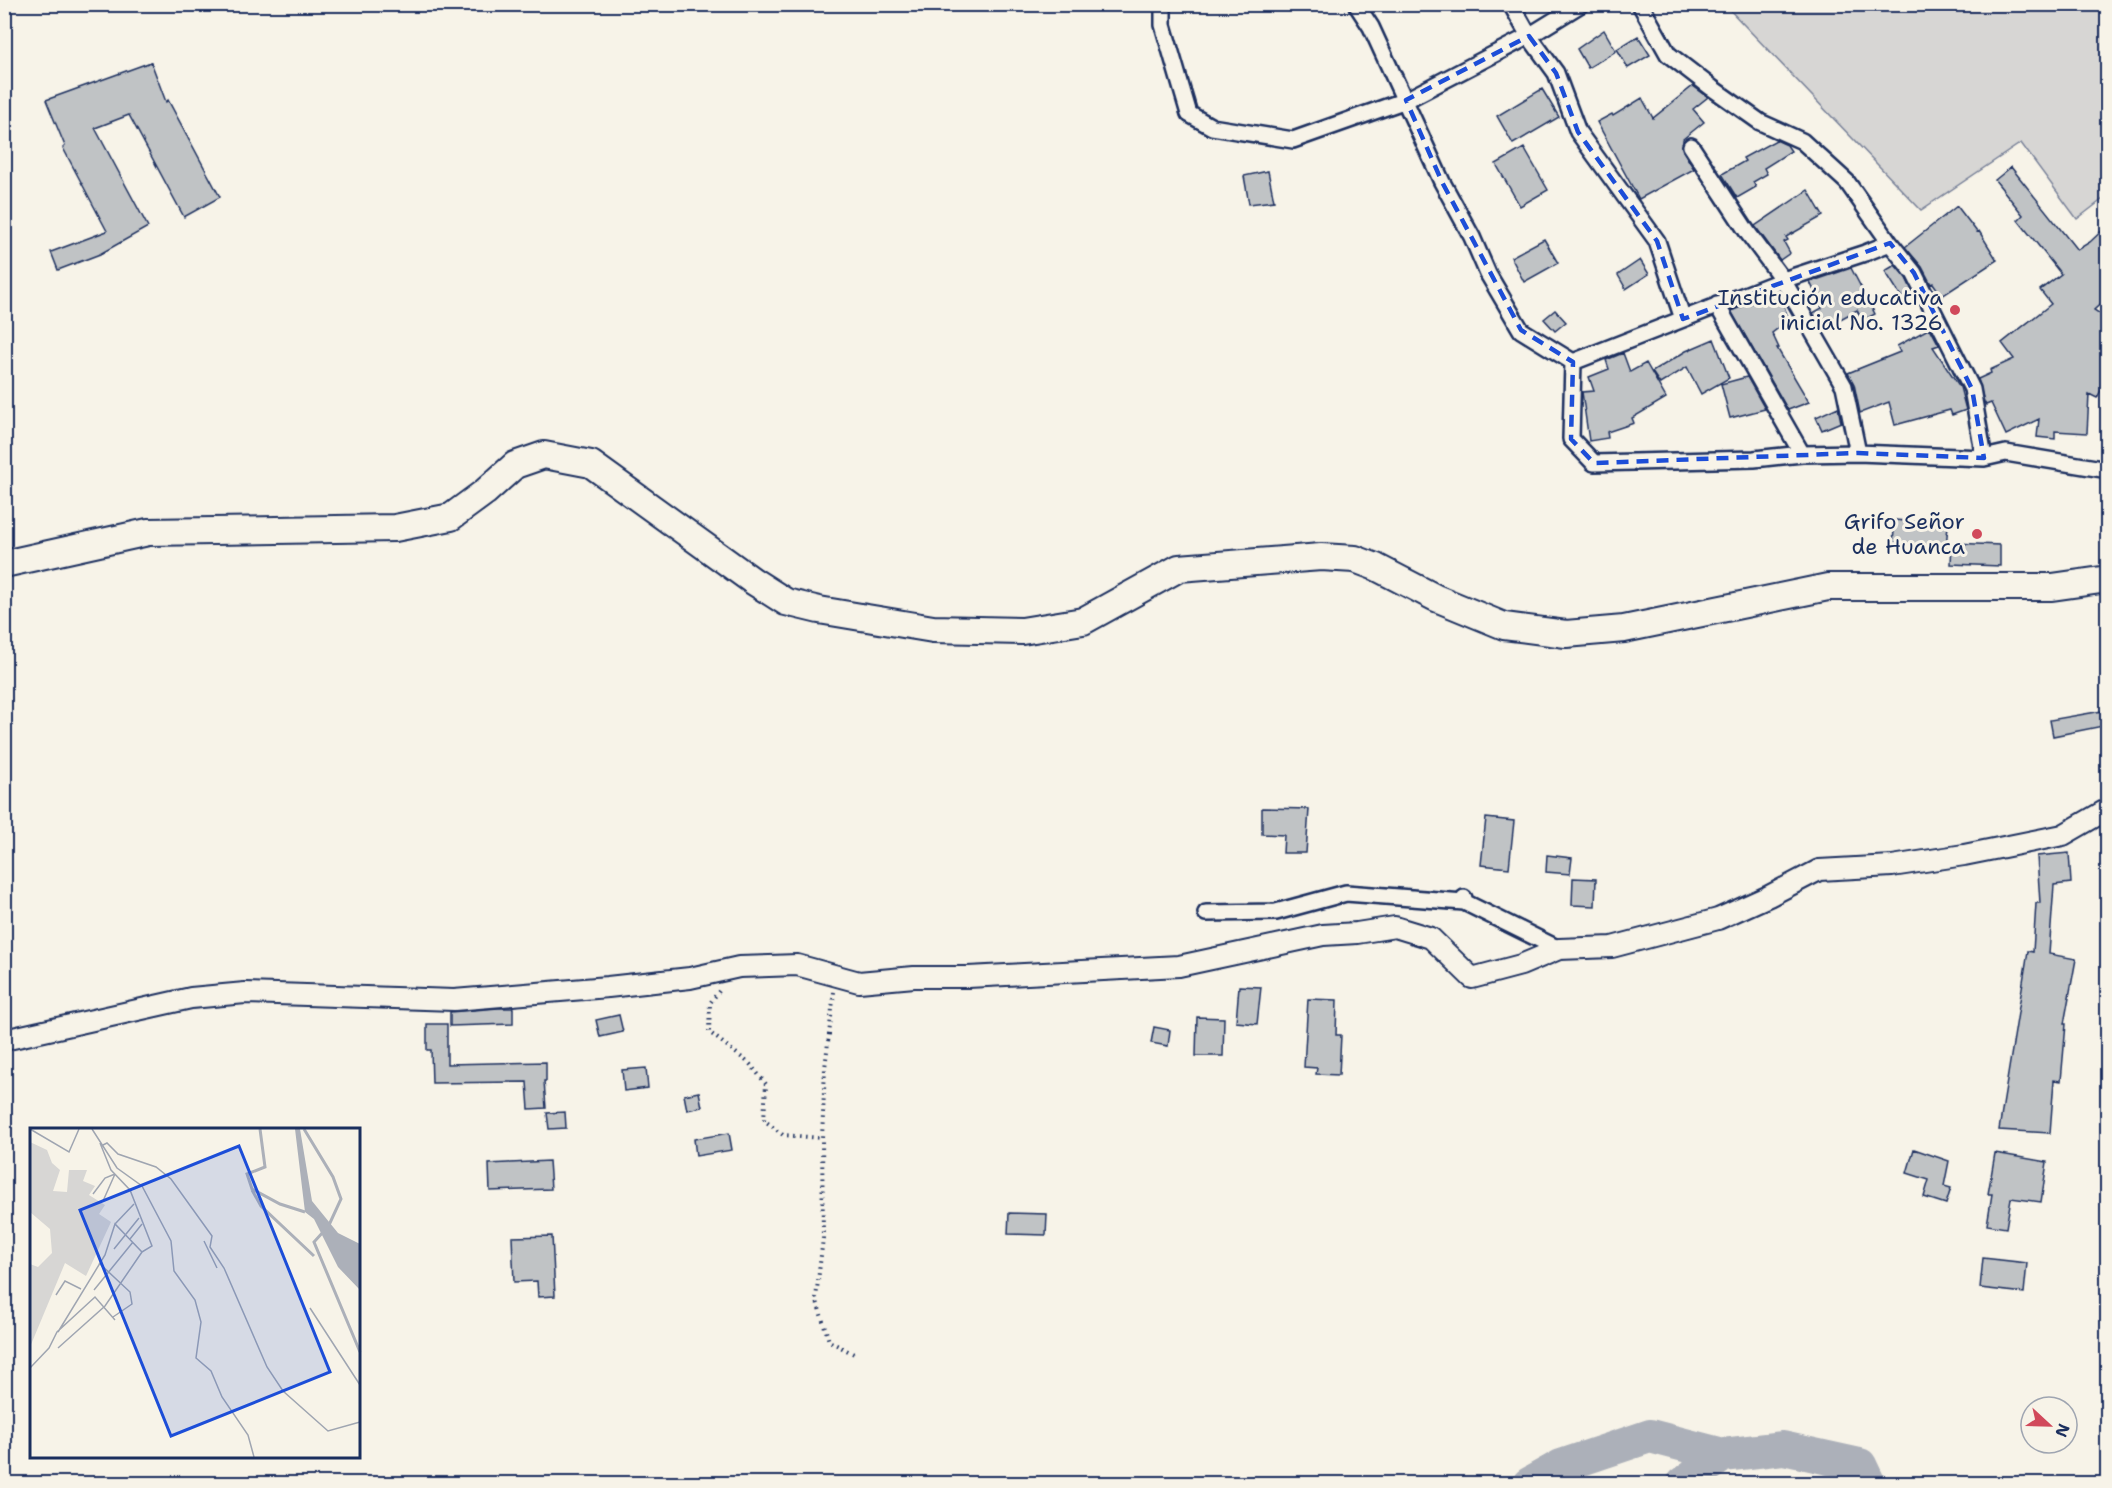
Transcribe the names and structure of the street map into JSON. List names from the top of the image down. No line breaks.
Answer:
{"places":["Institución educativa inicial No. 1326","Grifo Señor de Huanca"],"north":"right"}
